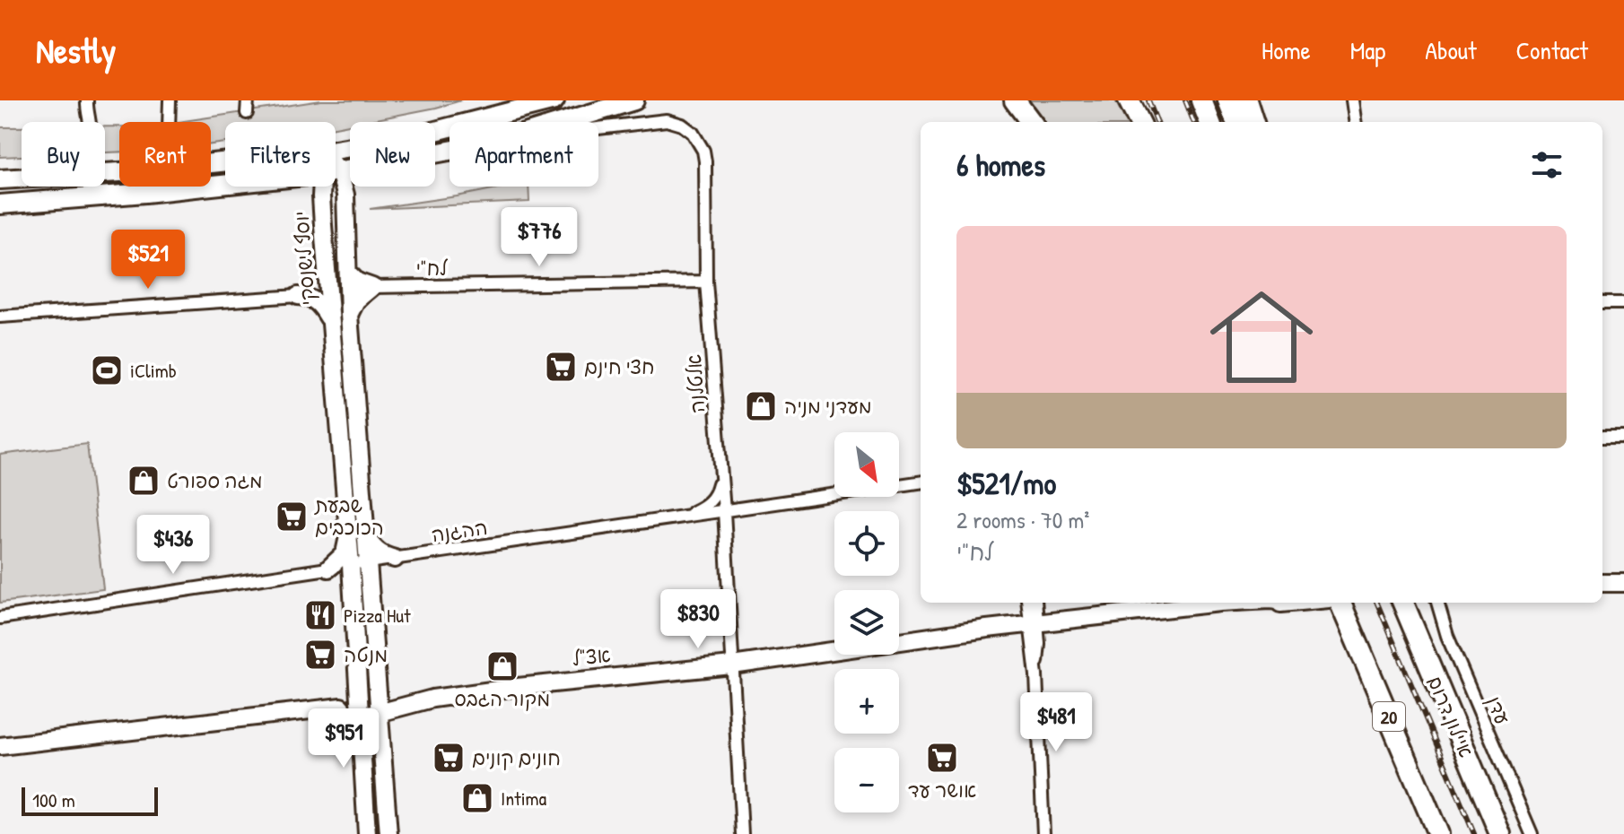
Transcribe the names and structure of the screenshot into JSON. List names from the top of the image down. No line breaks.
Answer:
{"streets":{"highway":["20","איילון דרום"],"main road":["יוסף לישנסקי","אצ\"ל"],"street":["לח\"י","אלטלנה","ההגנה","עדן"]},"crossings":[["יוסף לישנסקי","ההגנה"],["יוסף לישנסקי","אצ\"ל"],["לח\"י","אלטלנה"],["אלטלנה","ההגנה"],["אלטלנה","אצ\"ל"]],"places":{"supermarket":["חצי חינם","שבעת הכוכבים","מנטה","חונים קונים","אושר עד"],"sports":["iClimb"],"shop":["מעדני מניה","מגה ספורט","מקור הגבס","Intima"],"restaurant":["Pizza Hut"]},"scale_bar":"100 m","north":"bottom right","page":{"header":"Nestly","nav":["Home","Map","About","Contact"],"chip":["Buy","Rent","Filters","New","Apartment"],"heading":"6 homes","price":["$776","$521","$436","$830","$481","$951"],"list":[{"name":"$521/mo","note":"2 rooms · 70 m² · לח\"י"}],"map_buttons":["+","−"],"scale":"100 m"}}
